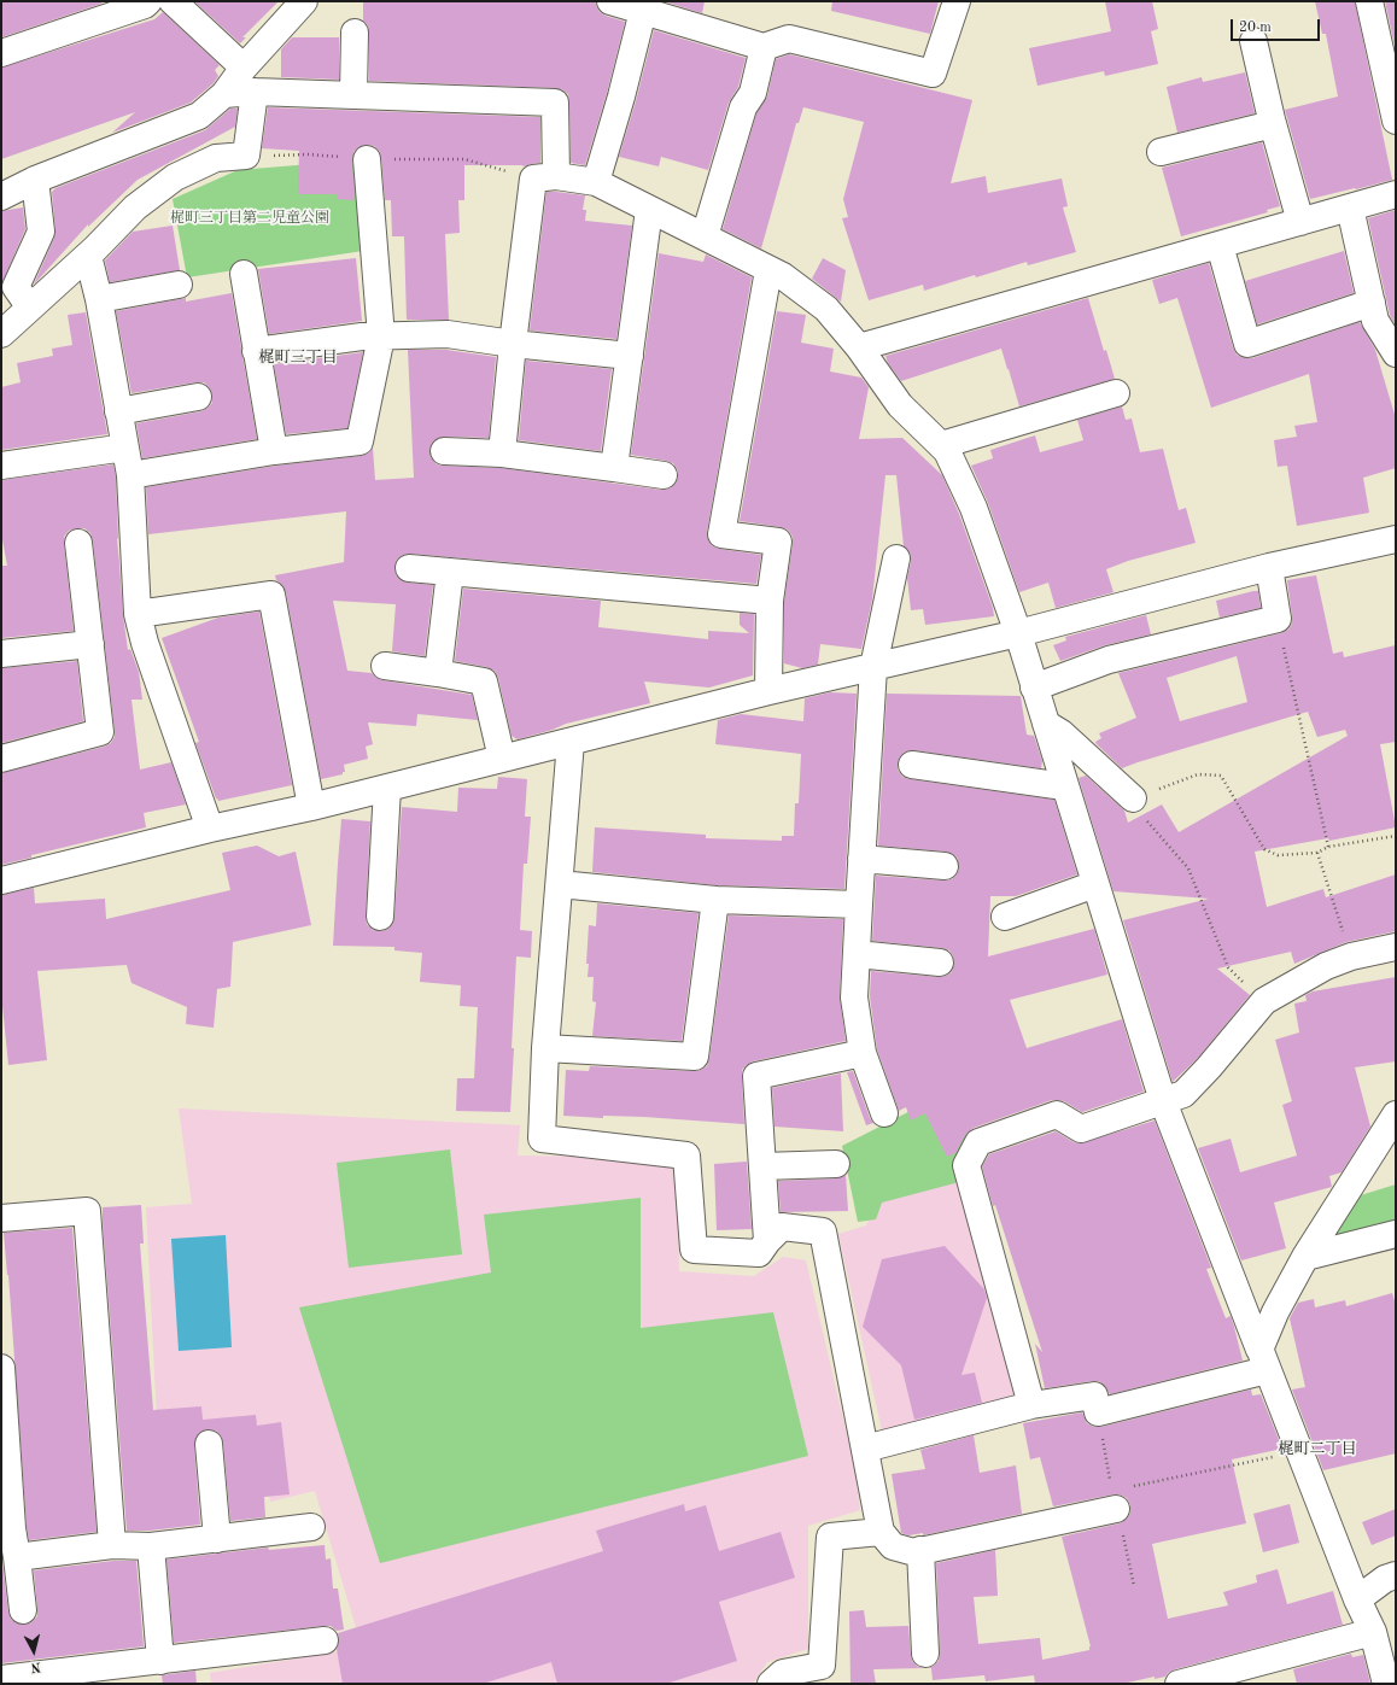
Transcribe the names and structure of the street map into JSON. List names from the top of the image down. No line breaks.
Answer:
{"districts":["梶町三丁目","梶町二丁目"],"parks":["梶町三丁目第二児童公園"],"scale_bar":"20 m","north":"bottom"}
